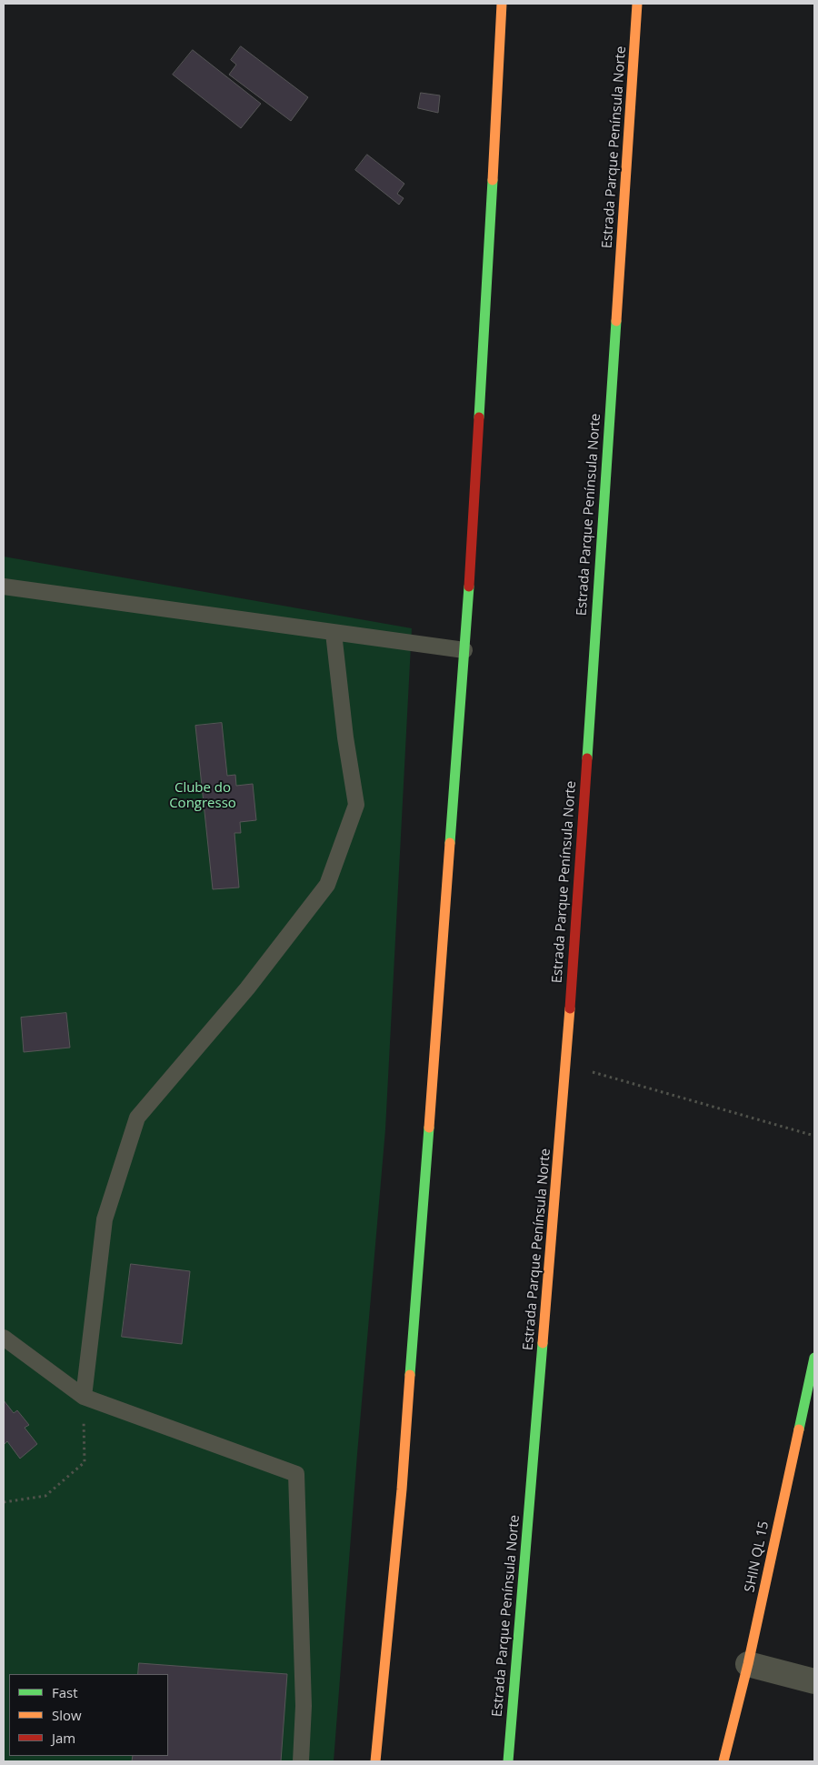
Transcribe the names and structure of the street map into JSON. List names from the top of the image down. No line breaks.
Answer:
{"streets":{"main road":["Estrada Parque Península Norte","SHIN QL 15"]},"parks":["Clube do Congresso"],"legend":["Fast","Slow","Jam"]}
